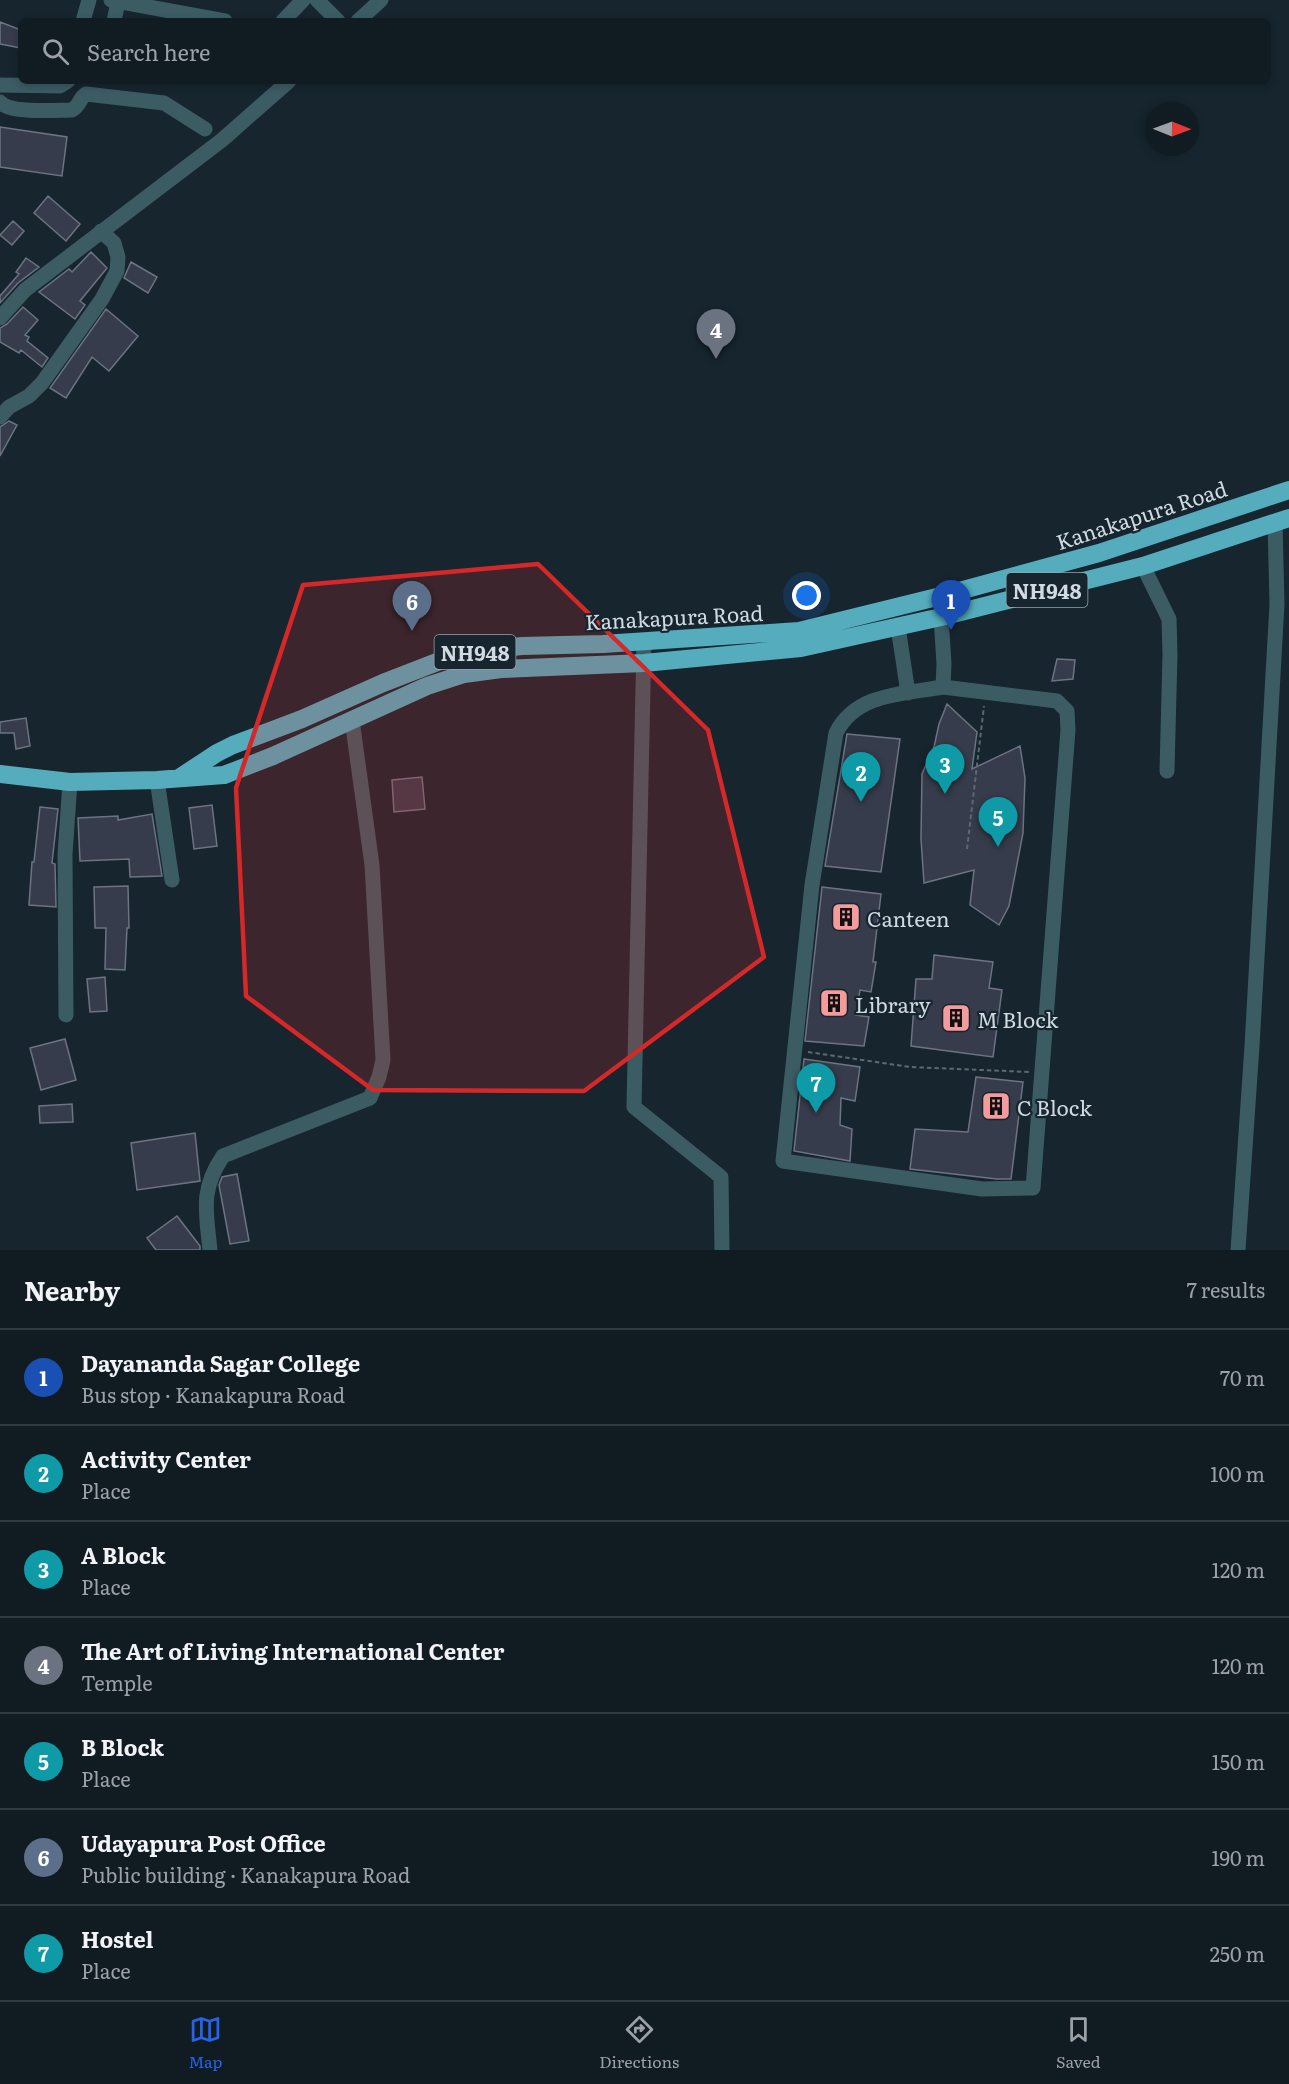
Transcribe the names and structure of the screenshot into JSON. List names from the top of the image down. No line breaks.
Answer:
{"streets":{"highway":["Kanakapura Road","NH948"]},"places":{"building":["Canteen","Library","M Block","C Block"]},"north":"right","page":{"search":"Search here","pins":["4","1","6","3","2","5","7"],"heading":["Nearby","7 results"],"list":[{"mark":"1","name":"Dayananda Sagar College","note":"Bus stop · Kanakapura Road","value":"70 m"},{"mark":"2","name":"Activity Center","note":"Place","value":"100 m"},{"mark":"3","name":"A Block","note":"Place","value":"120 m"},{"mark":"4","name":"The Art of Living International Center","note":"Temple","value":"120 m"},{"mark":"5","name":"B Block","note":"Place","value":"150 m"},{"mark":"6","name":"Udayapura Post Office","note":"Public building · Kanakapura Road","value":"190 m"},{"mark":"7","name":"Hostel","note":"Place","value":"250 m"}],"nav":["Map","Directions","Saved"]}}
